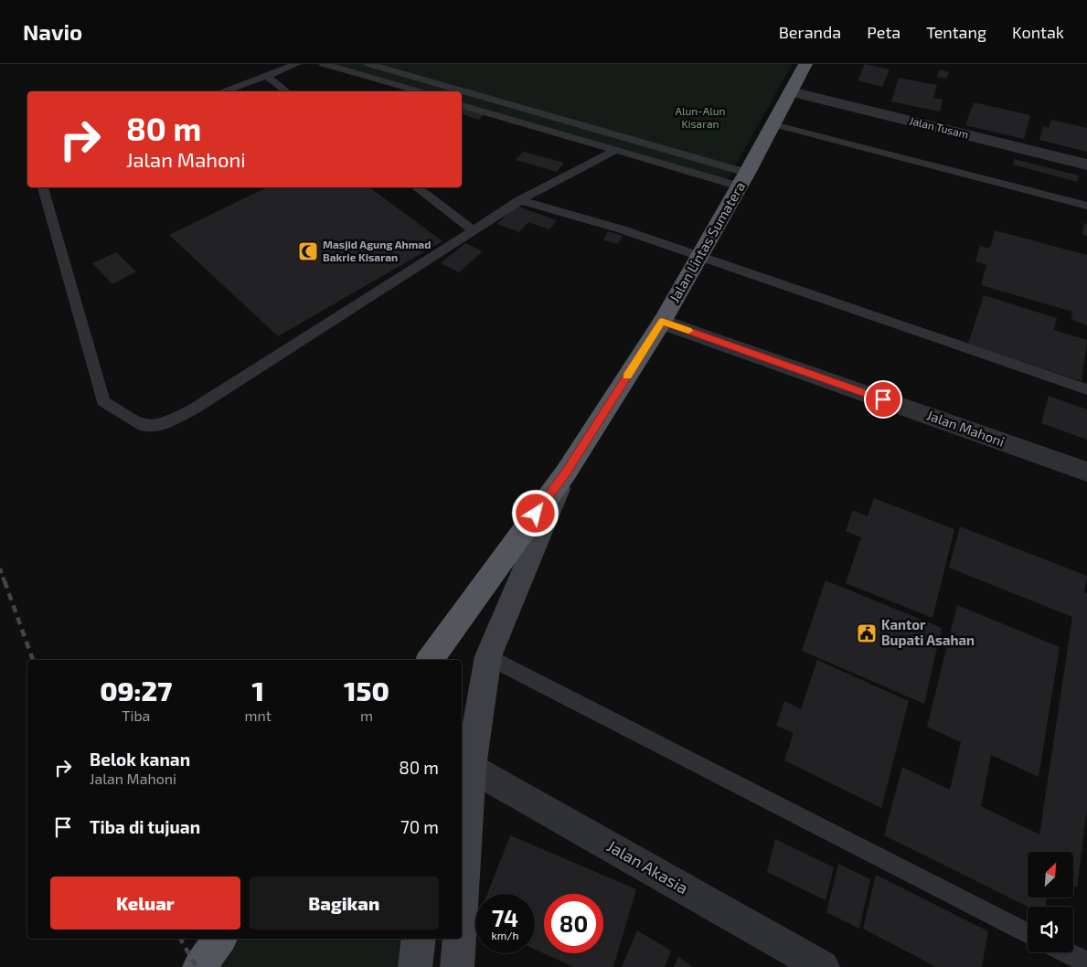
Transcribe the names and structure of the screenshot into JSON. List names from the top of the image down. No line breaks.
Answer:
{"streets":{"highway":["Jalan Lintas Sumatera"],"street":["Jalan Tusam","Jalan Mahoni","Jalan Akasia"]},"crossings":[["Jalan Tusam","Jalan Lintas Sumatera"],["Jalan Lintas Sumatera","Jalan Mahoni"]],"parks":["Alun-Alun Kisaran"],"places":{"mosque":["Masjid Agung Ahmad Bakrie Kisaran"],"public building":["Kantor Bupati Asahan"]},"north":"top right","page":{"header":"Navio","nav":["Beranda","Peta","Tentang","Kontak"],"turn":["80 m","Jalan Mahoni"],"eta":["09:27","Tiba","1","mnt","150","m"],"list":[{"name":"Belok kanan","note":"Jalan Mahoni","value":"80 m"},{"name":"Tiba di tujuan","value":"70 m"}],"buttons":["Keluar","Bagikan"],"speed":"74 km/h","limit":"80"}}
